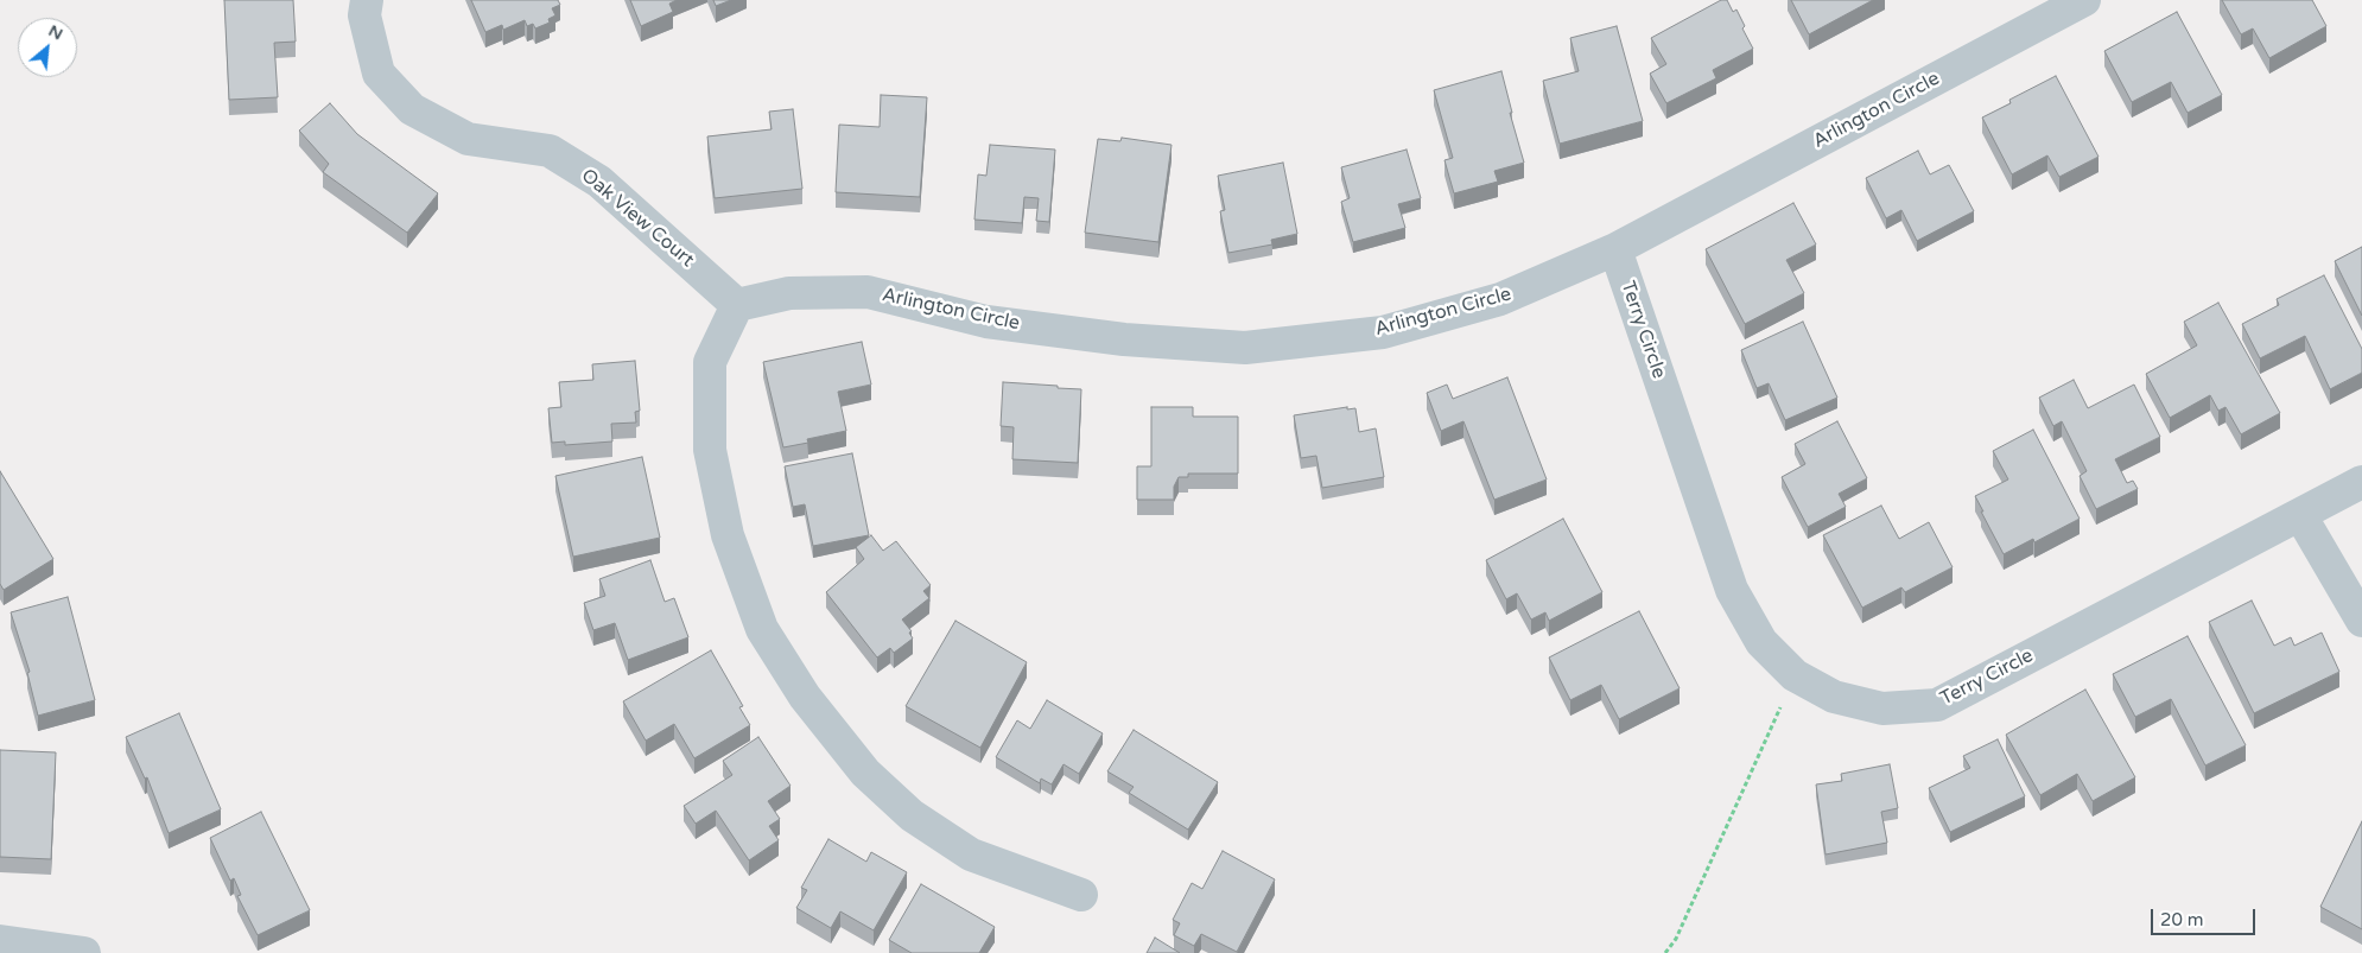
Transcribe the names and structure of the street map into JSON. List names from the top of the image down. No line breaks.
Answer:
{"streets":{"street":["Arlington Circle","Oak View Court","Terry Circle"]},"crossings":[["Arlington Circle","Oak View Court"],["Arlington Circle","Terry Circle"]],"scale_bar":"20 m","north":"top right"}
